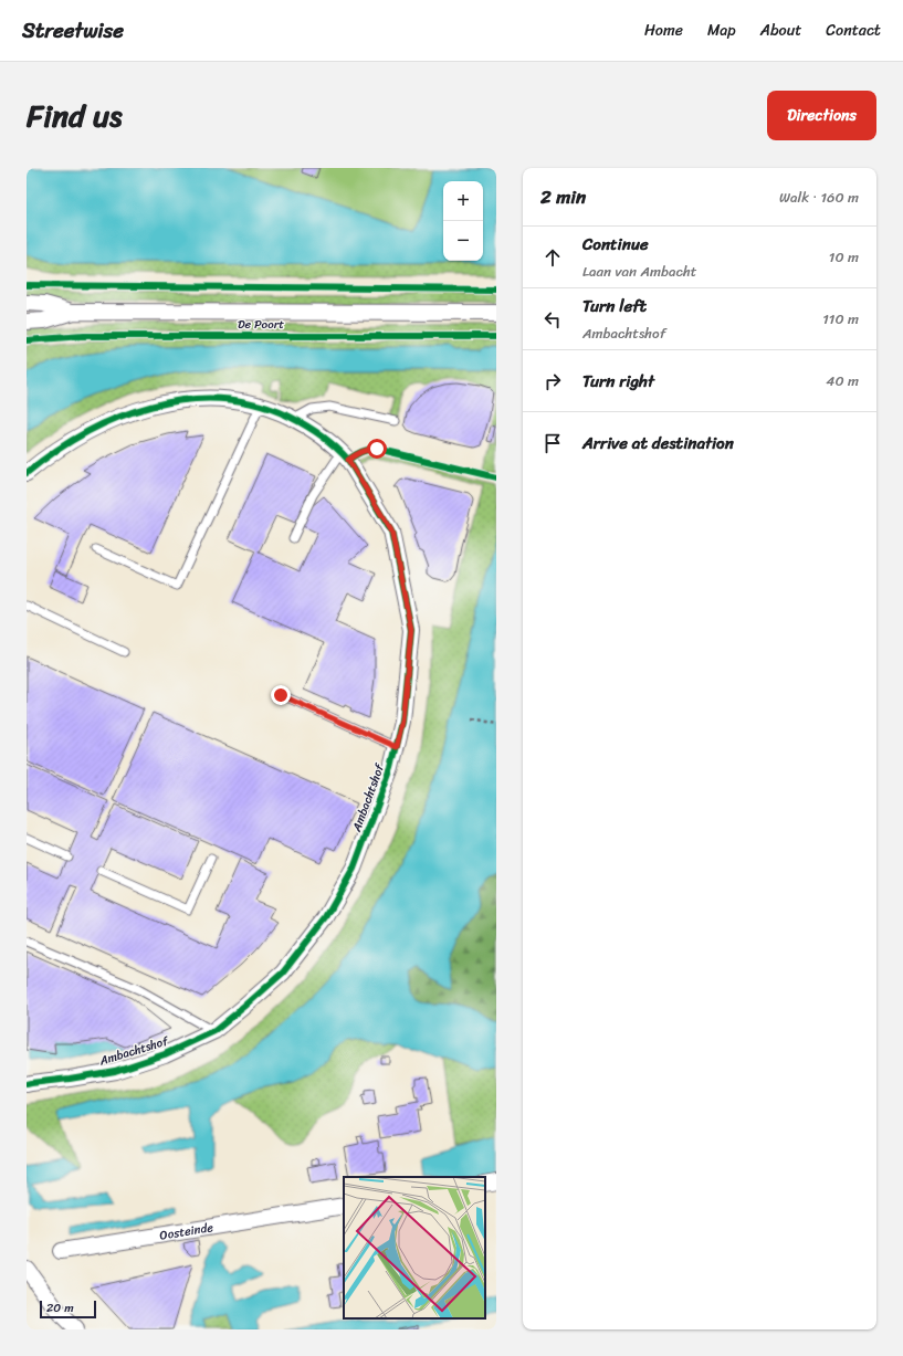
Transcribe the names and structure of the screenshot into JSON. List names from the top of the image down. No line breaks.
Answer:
{"streets":{"street":["De Poort","Ambachtshof","Oosteinde"]},"scale_bar":"20 m","page":{"header":"Streetwise","nav":["Home","Map","About","Contact"],"title":"Find us","buttons":"Directions","heading":["2 min","Walk · 160 m"],"map_buttons":["+","−"],"list":[["Continue","Laan van Ambacht","10 m"],["Turn left","Ambachtshof","110 m"],["Turn right","40 m"],"Arrive at destination"],"scale":"20 m"}}
